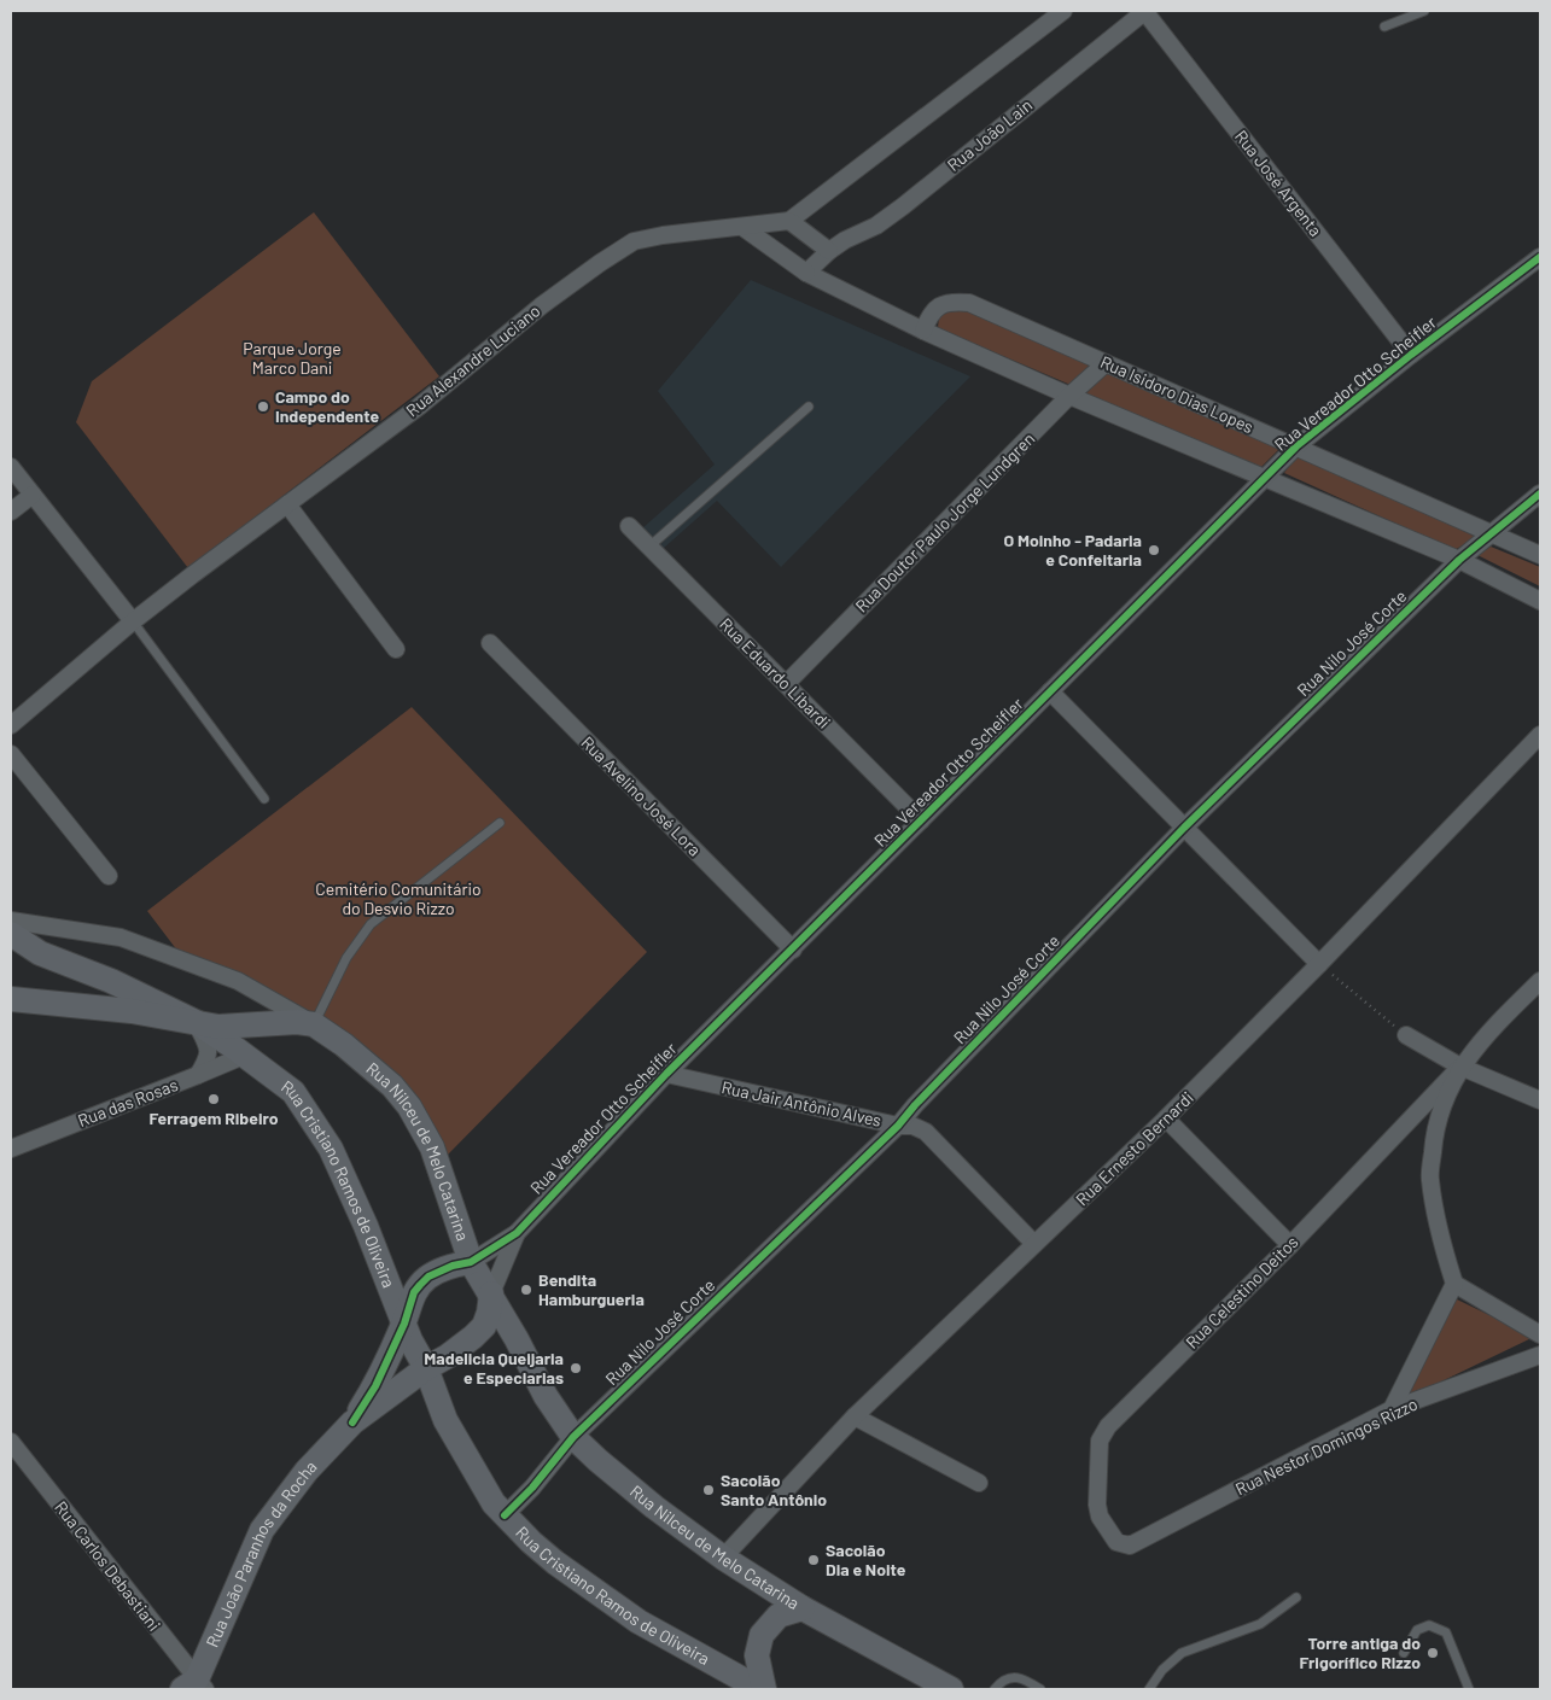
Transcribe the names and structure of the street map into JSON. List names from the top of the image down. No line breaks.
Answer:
{"streets":{"street":["Rua João Lain","Rua José Argenta","Rua Alexandre Luciano","Rua Vereador Otto Scheifler","Rua Isidoro Dias Lopes","Rua Doutor Paulo Jorge Lundgren","Rua Nilo José Corte","Rua Eduardo Libardi","Rua Avelino José Lora","Rua das Rosas","Rua Jair Antônio Alves","Rua Ernesto Bernardi","Rua Nilceu de Melo Catarina","Rua Cristiano Ramos de Oliveira","Rua Celestino Deitos","Rua Nestor Domingos Rizzo","Rua João Paranhos da Rocha","Rua Carlos Debastiani"]},"crossings":[["Rua João Lain","Rua José Argenta"],["Rua José Argenta","Rua Vereador Otto Scheifler"],["Rua Vereador Otto Scheifler","Rua Isidoro Dias Lopes"],["Rua Vereador Otto Scheifler","Rua Eduardo Libardi"],["Rua Vereador Otto Scheifler","Rua Avelino José Lora"],["Rua Vereador Otto Scheifler","Rua Jair Antônio Alves"],["Rua Vereador Otto Scheifler","Rua Nilceu de Melo Catarina"],["Rua Vereador Otto Scheifler","Rua Cristiano Ramos de Oliveira"],["Rua Vereador Otto Scheifler","Rua João Paranhos da Rocha"],["Rua Isidoro Dias Lopes","Rua Doutor Paulo Jorge Lundgren"],["Rua Isidoro Dias Lopes","Rua Nilo José Corte"],["Rua Doutor Paulo Jorge Lundgren","Rua Eduardo Libardi"],["Rua Nilo José Corte","Rua Jair Antônio Alves"],["Rua Nilo José Corte","Rua Nilceu de Melo Catarina"],["Rua Nilo José Corte","Rua Cristiano Ramos de Oliveira"],["Rua das Rosas","Rua Cristiano Ramos de Oliveira"],["Rua Jair Antônio Alves","Rua Ernesto Bernardi"],["Rua Ernesto Bernardi","Rua Nilceu de Melo Catarina"],["Rua Nilceu de Melo Catarina","Rua Cristiano Ramos de Oliveira"],["Rua Nilceu de Melo Catarina","Rua João Paranhos da Rocha"],["Rua Cristiano Ramos de Oliveira","Rua João Paranhos da Rocha"],["Rua Celestino Deitos","Rua Nestor Domingos Rizzo"],["Rua João Paranhos da Rocha","Rua Carlos Debastiani"]],"parks":["Parque Jorge Marco Dani","Cemitério Comunitário do Desvio Rizzo"],"places":["Campo do Independente","O Moinho - Padaria e Confeitaria","Ferragem Ribeiro","Bendita Hamburgueria","Madelicia Queijaria e Especiarias","Sacolão Santo Antônio","Sacolão Dia e Noite","Torre antiga do Frigorífico Rizzo"]}
